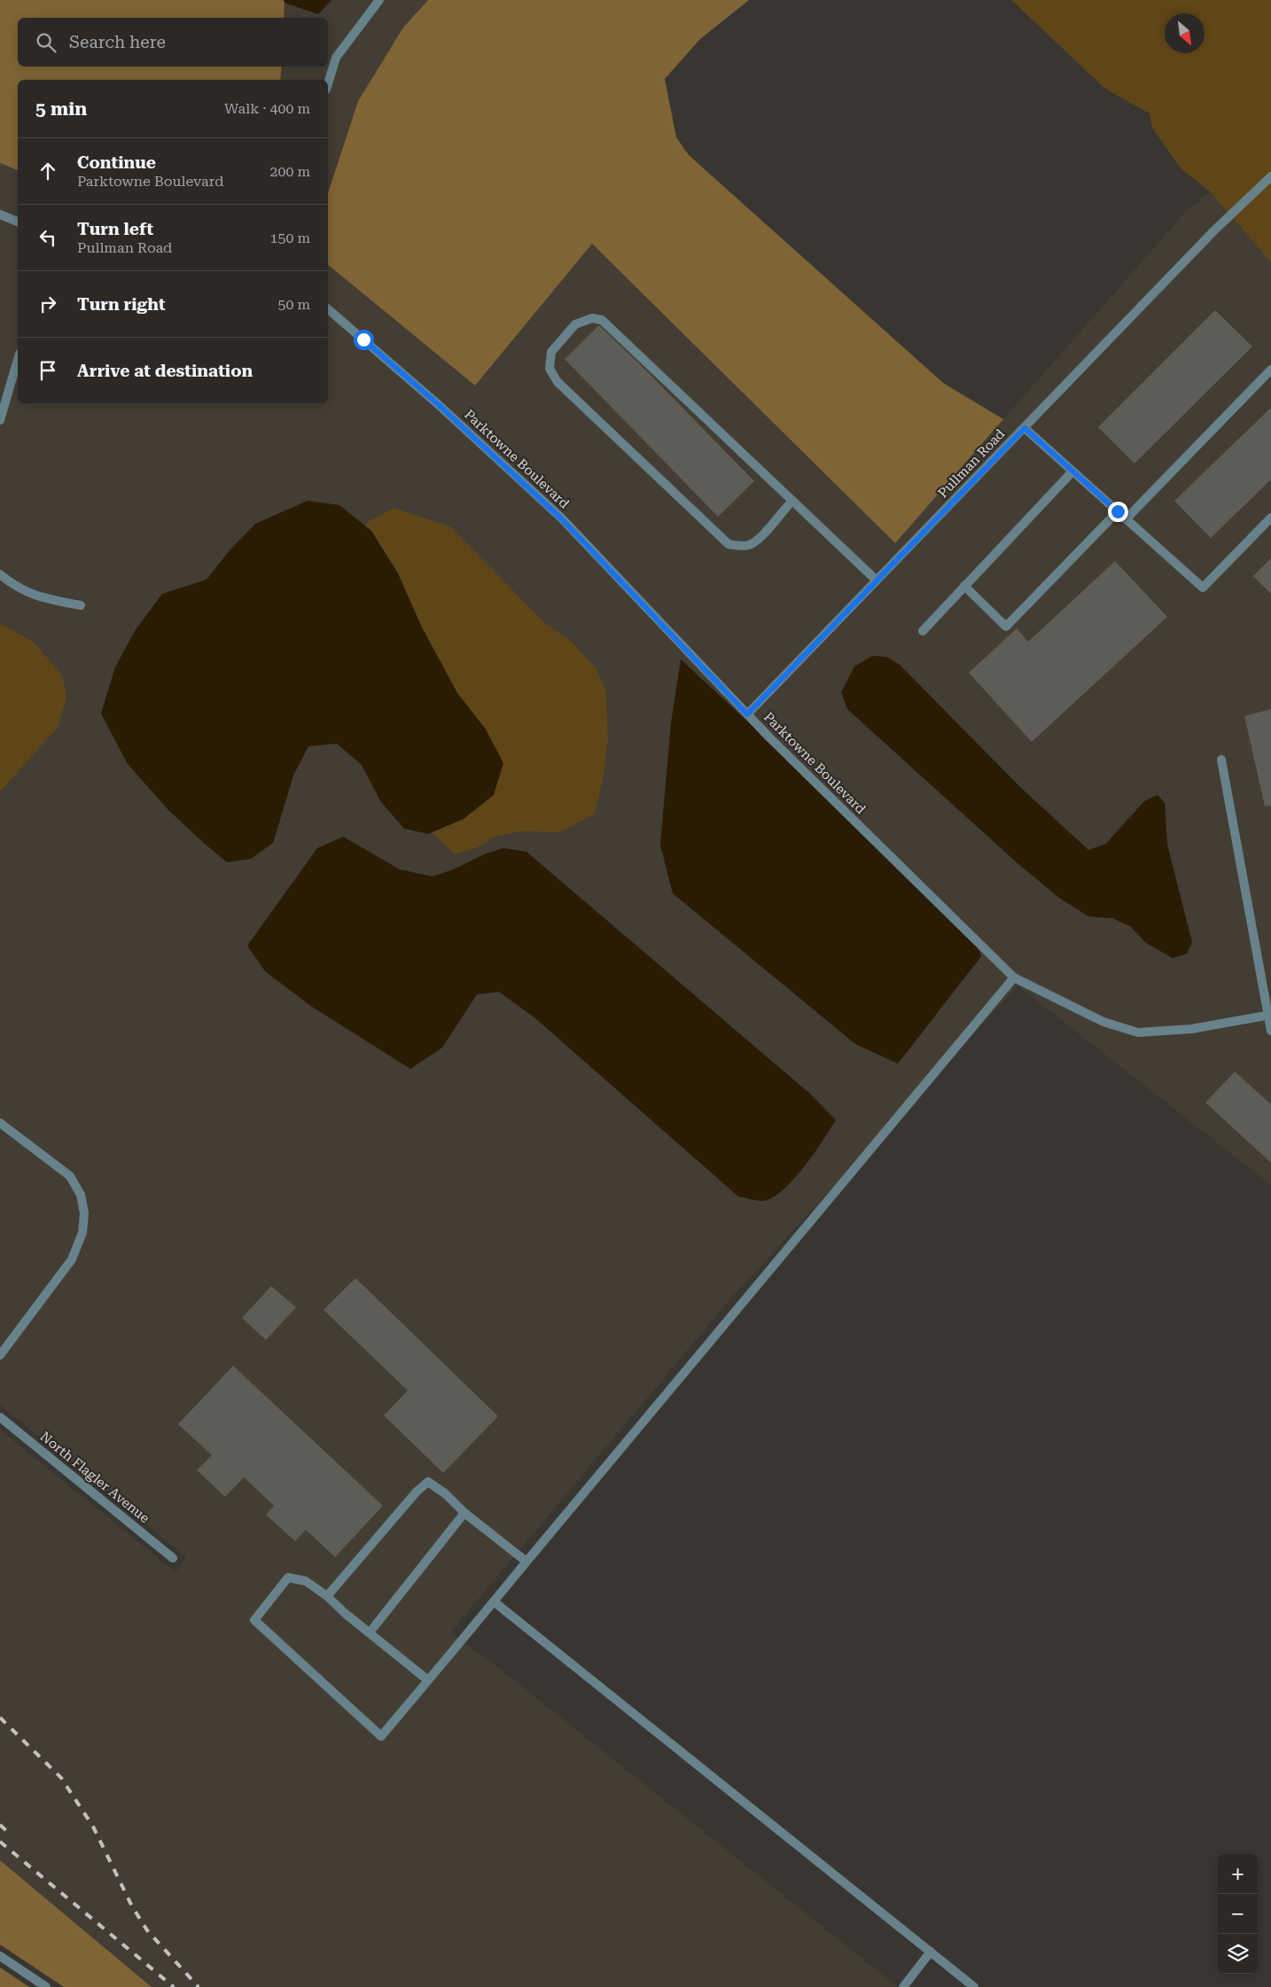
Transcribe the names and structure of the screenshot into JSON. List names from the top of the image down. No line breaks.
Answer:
{"streets":{"street":["Parktowne Boulevard","Pullman Road","North Flagler Avenue"]},"crossings":[["Parktowne Boulevard","Pullman Road"]],"north":"bottom right","page":{"search":"Search here","heading":["5 min","Walk · 400 m"],"list":[["Continue","Parktowne Boulevard","200 m"],["Turn left","Pullman Road","150 m"],["Turn right","50 m"],"Arrive at destination"],"map_buttons":["+","−"]}}
